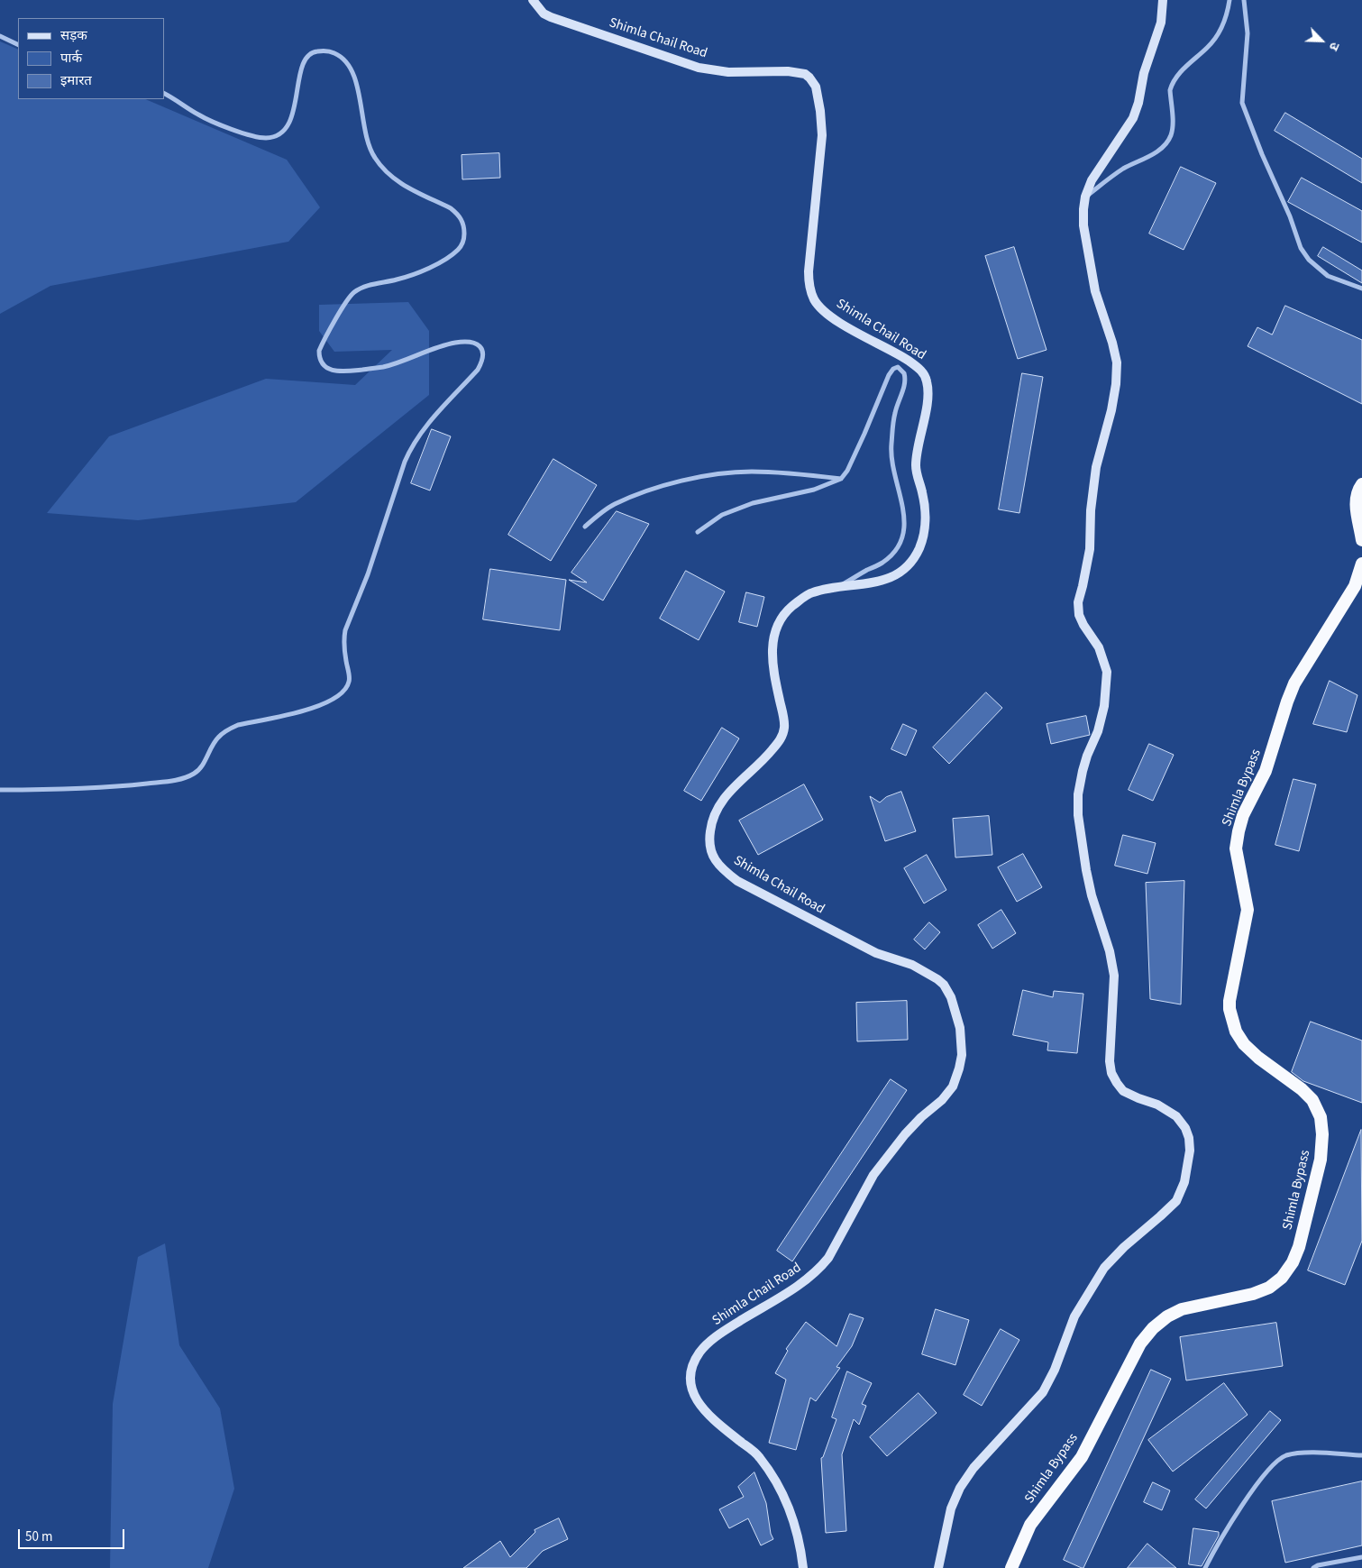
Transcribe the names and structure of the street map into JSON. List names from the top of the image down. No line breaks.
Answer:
{"streets":{"highway":["Shimla Bypass"],"main road":["Shimla Chail Road"]},"legend":["सड़क","पार्क","इमारत"],"scale_bar":"50 m","north":"bottom right"}
